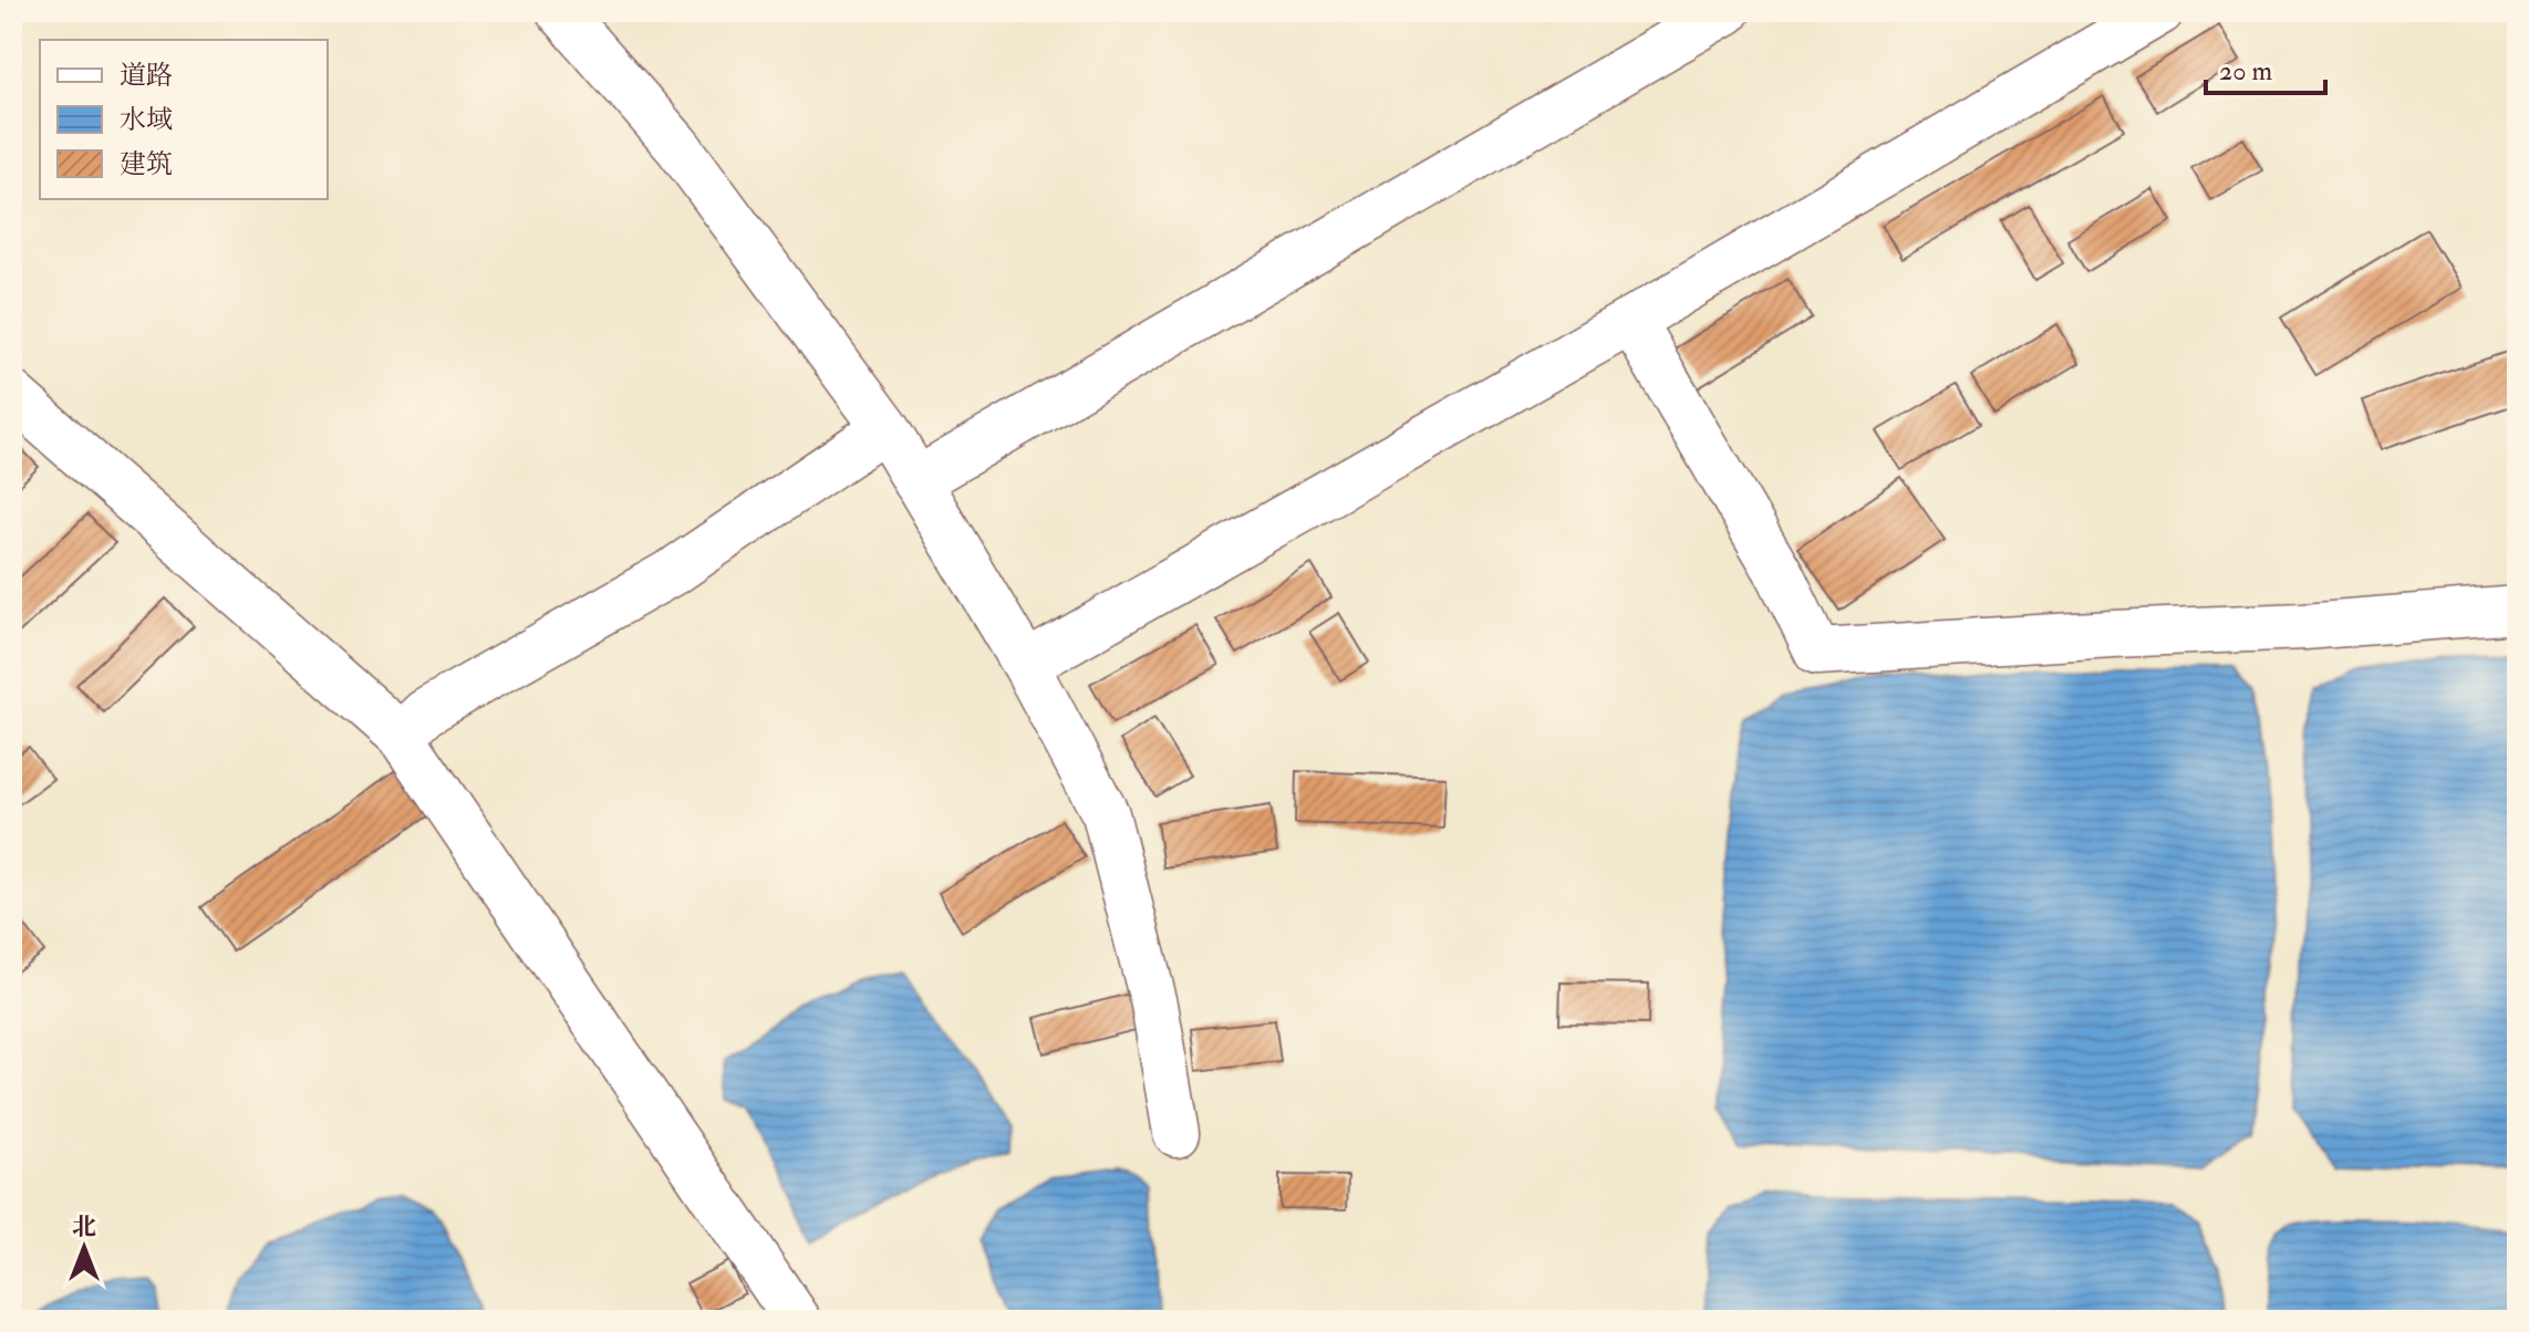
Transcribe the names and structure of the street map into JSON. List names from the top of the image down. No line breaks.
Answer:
{"legend":["道路","水域","建筑"],"scale_bar":"20 m","north":"top"}
